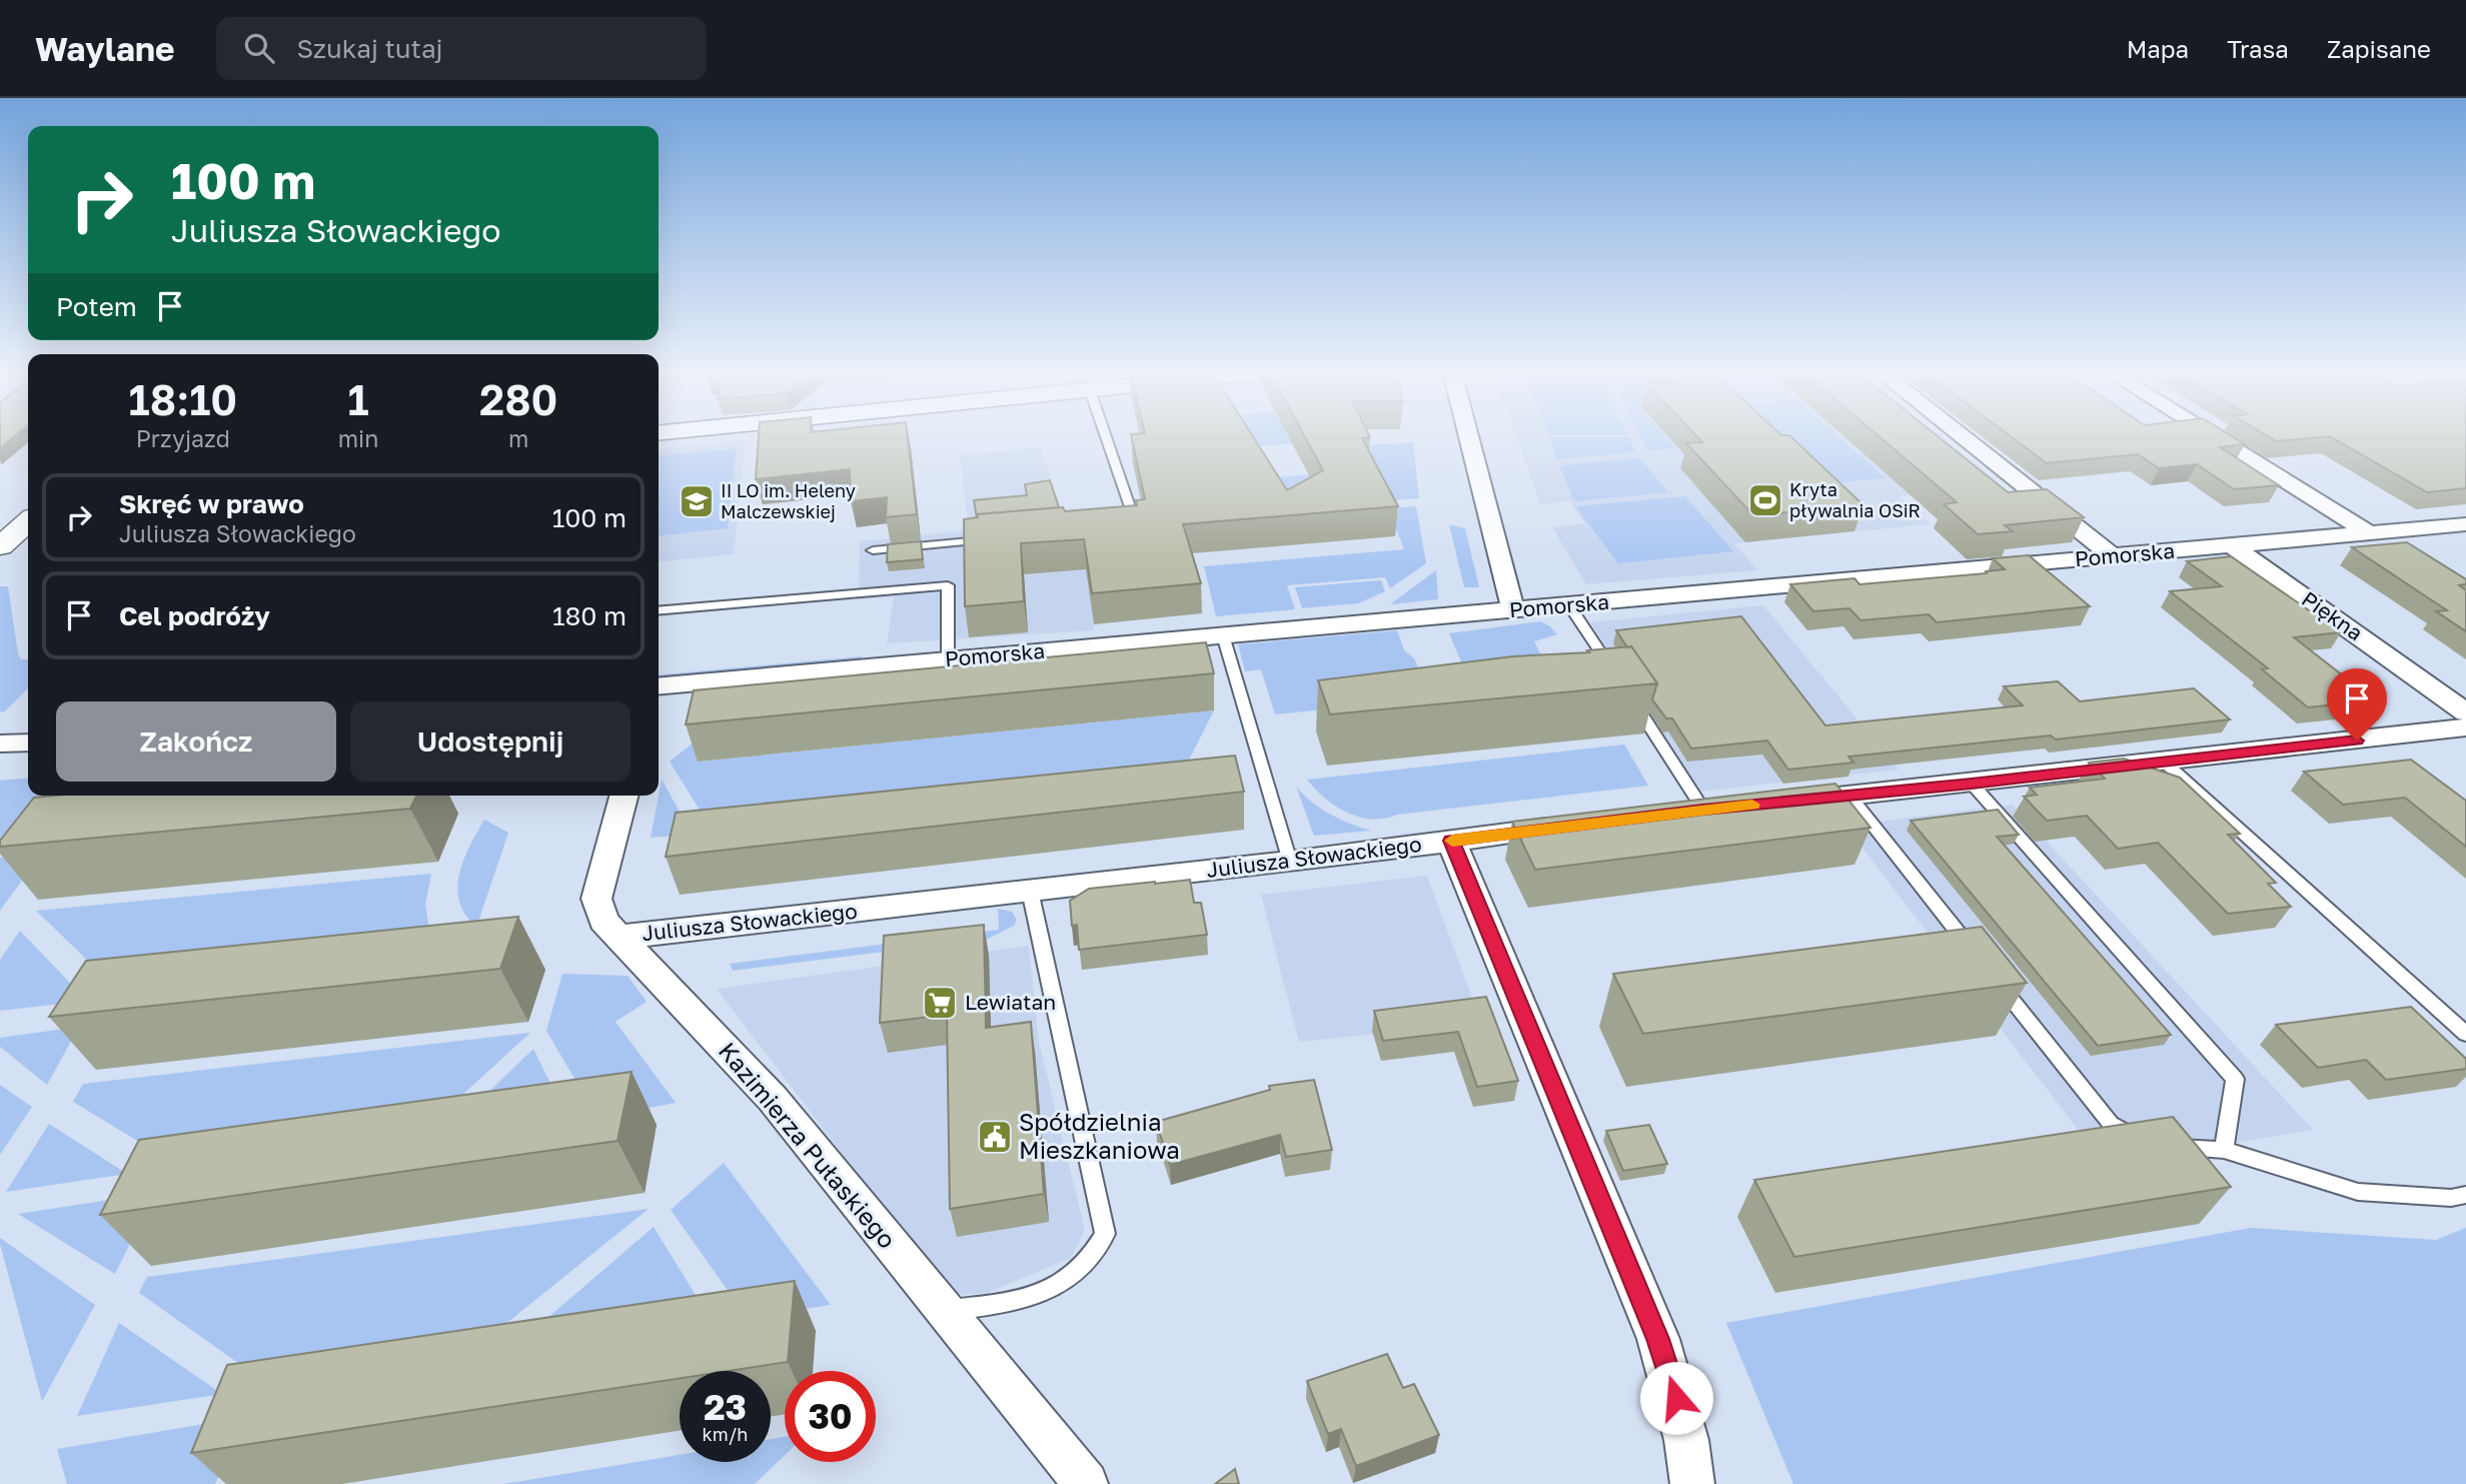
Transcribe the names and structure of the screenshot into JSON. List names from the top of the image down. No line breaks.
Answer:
{"streets":{"street":["Pomorska","Piękna","Juliusza Słowackiego","Kazimierza Pułaskiego"]},"crossings":[["Pomorska","Piękna"],["Juliusza Słowackiego","Kazimierza Pułaskiego"]],"places":{"sports":["Kryta pływalnia OSiR"],"school or university":["II LO im. Heleny Malczewskiej"],"supermarket":["Lewiatan"],"public building":["Spółdzielnia Mieszkaniowa"]},"page":{"header":"Waylane","search":"Szukaj tutaj","nav":["Mapa","Trasa","Zapisane"],"turn":["100 m","Juliusza Słowackiego"],"then":"Potem","eta":["18:10","Przyjazd","1","min","280","m"],"list":[{"name":"Skręć w prawo","note":"Juliusza Słowackiego","value":"100 m"},{"name":"Cel podróży","value":"180 m"}],"buttons":["Zakończ","Udostępnij"],"speed":"23 km/h","limit":"30"}}
